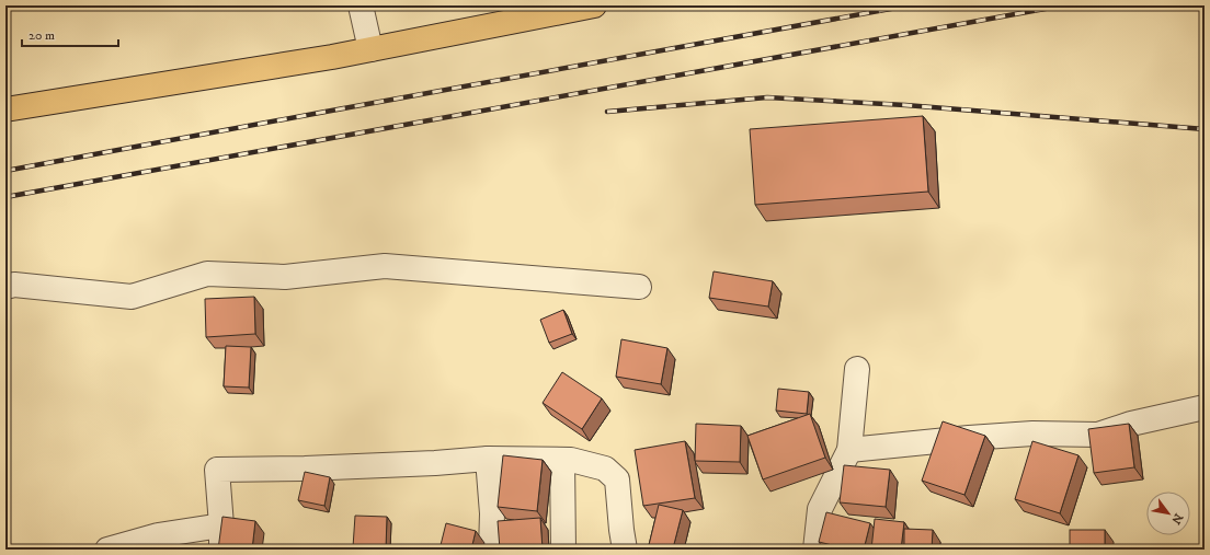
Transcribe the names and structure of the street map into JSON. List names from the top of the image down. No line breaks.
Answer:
{"scale_bar":"20 m","north":"bottom right"}
